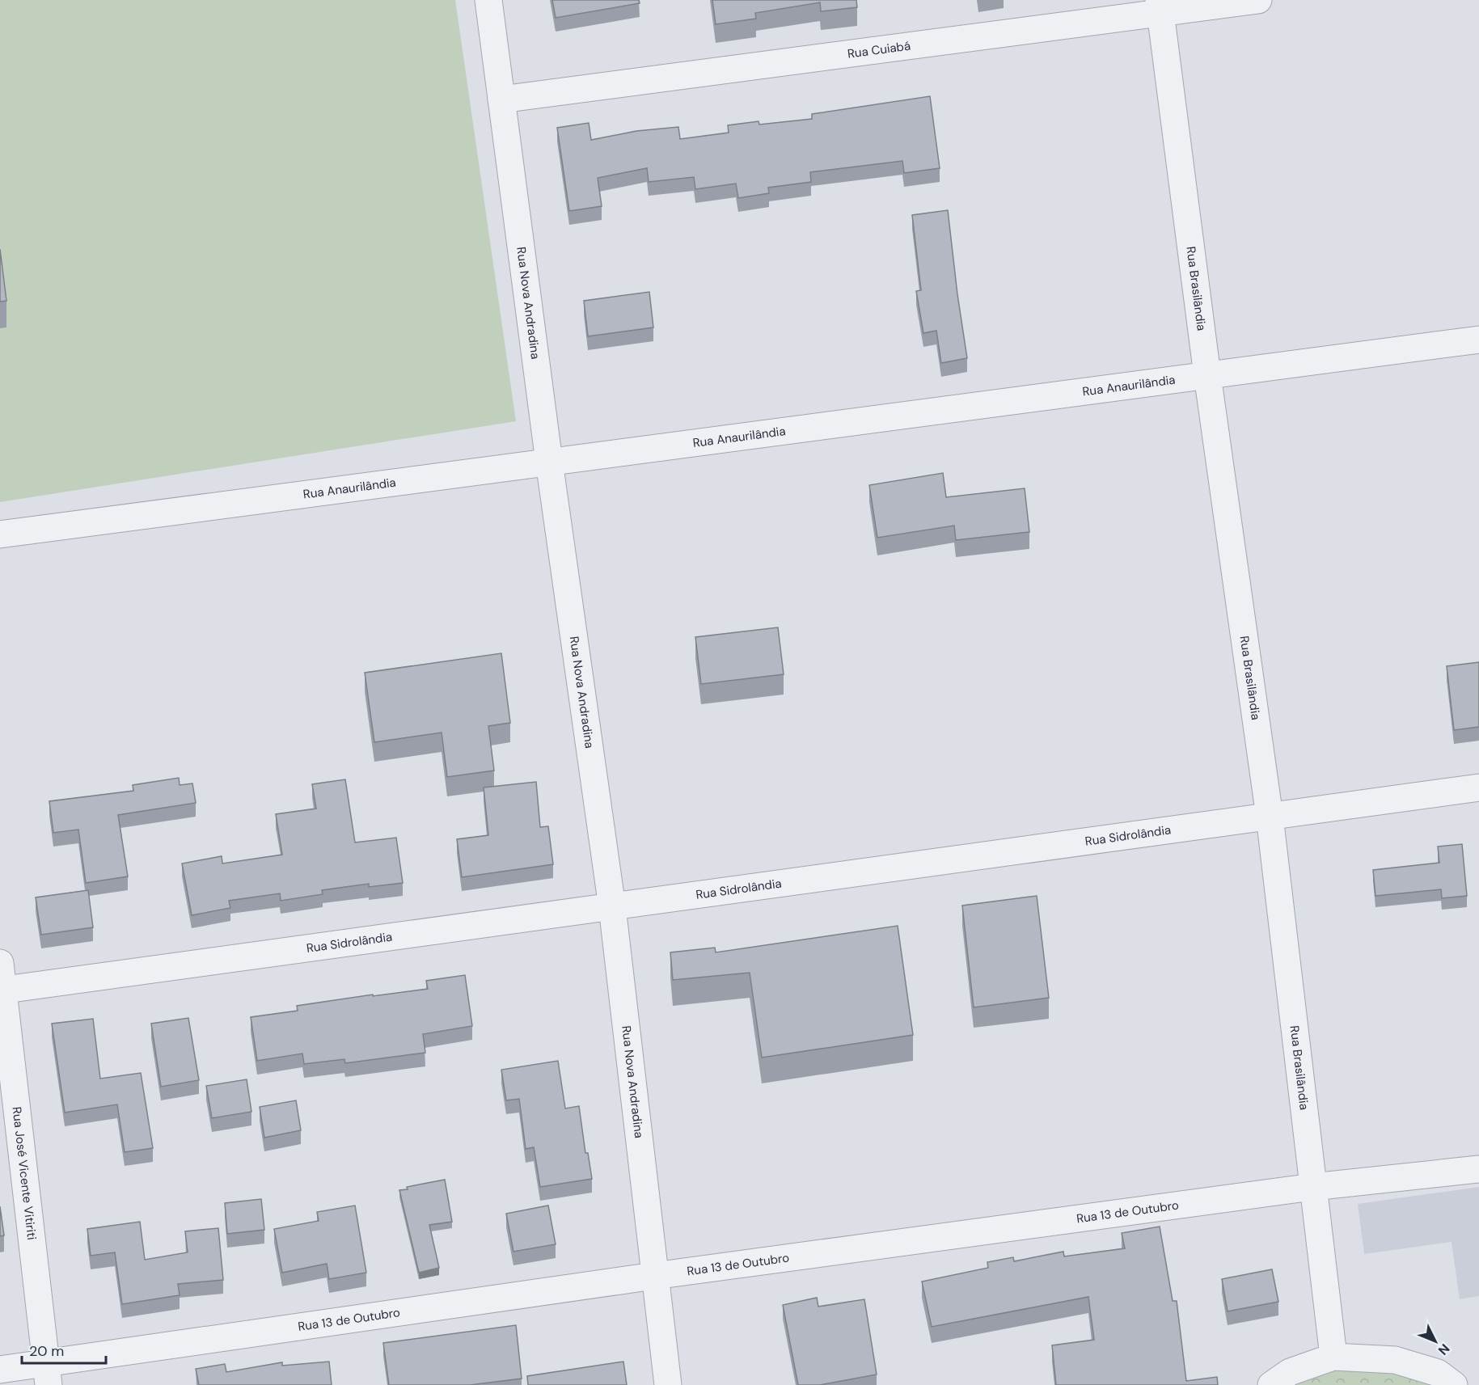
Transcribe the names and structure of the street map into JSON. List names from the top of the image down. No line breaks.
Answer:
{"streets":{"street":["Rua Cuiabá","Rua Brasilândia","Rua Nova Andradina","Rua Anaurilândia","Rua Sidrolândia","Rua José Vicente Vitiriti","Rua 13 de Outubro"]},"crossings":[["Rua Cuiabá","Rua Brasilândia"],["Rua Cuiabá","Rua Nova Andradina"],["Rua Brasilândia","Rua Anaurilândia"],["Rua Brasilândia","Rua Sidrolândia"],["Rua Brasilândia","Rua 13 de Outubro"],["Rua Nova Andradina","Rua Anaurilândia"],["Rua Nova Andradina","Rua Sidrolândia"],["Rua Nova Andradina","Rua 13 de Outubro"],["Rua Sidrolândia","Rua José Vicente Vitiriti"],["Rua José Vicente Vitiriti","Rua 13 de Outubro"]],"scale_bar":"20 m","north":"bottom right"}
